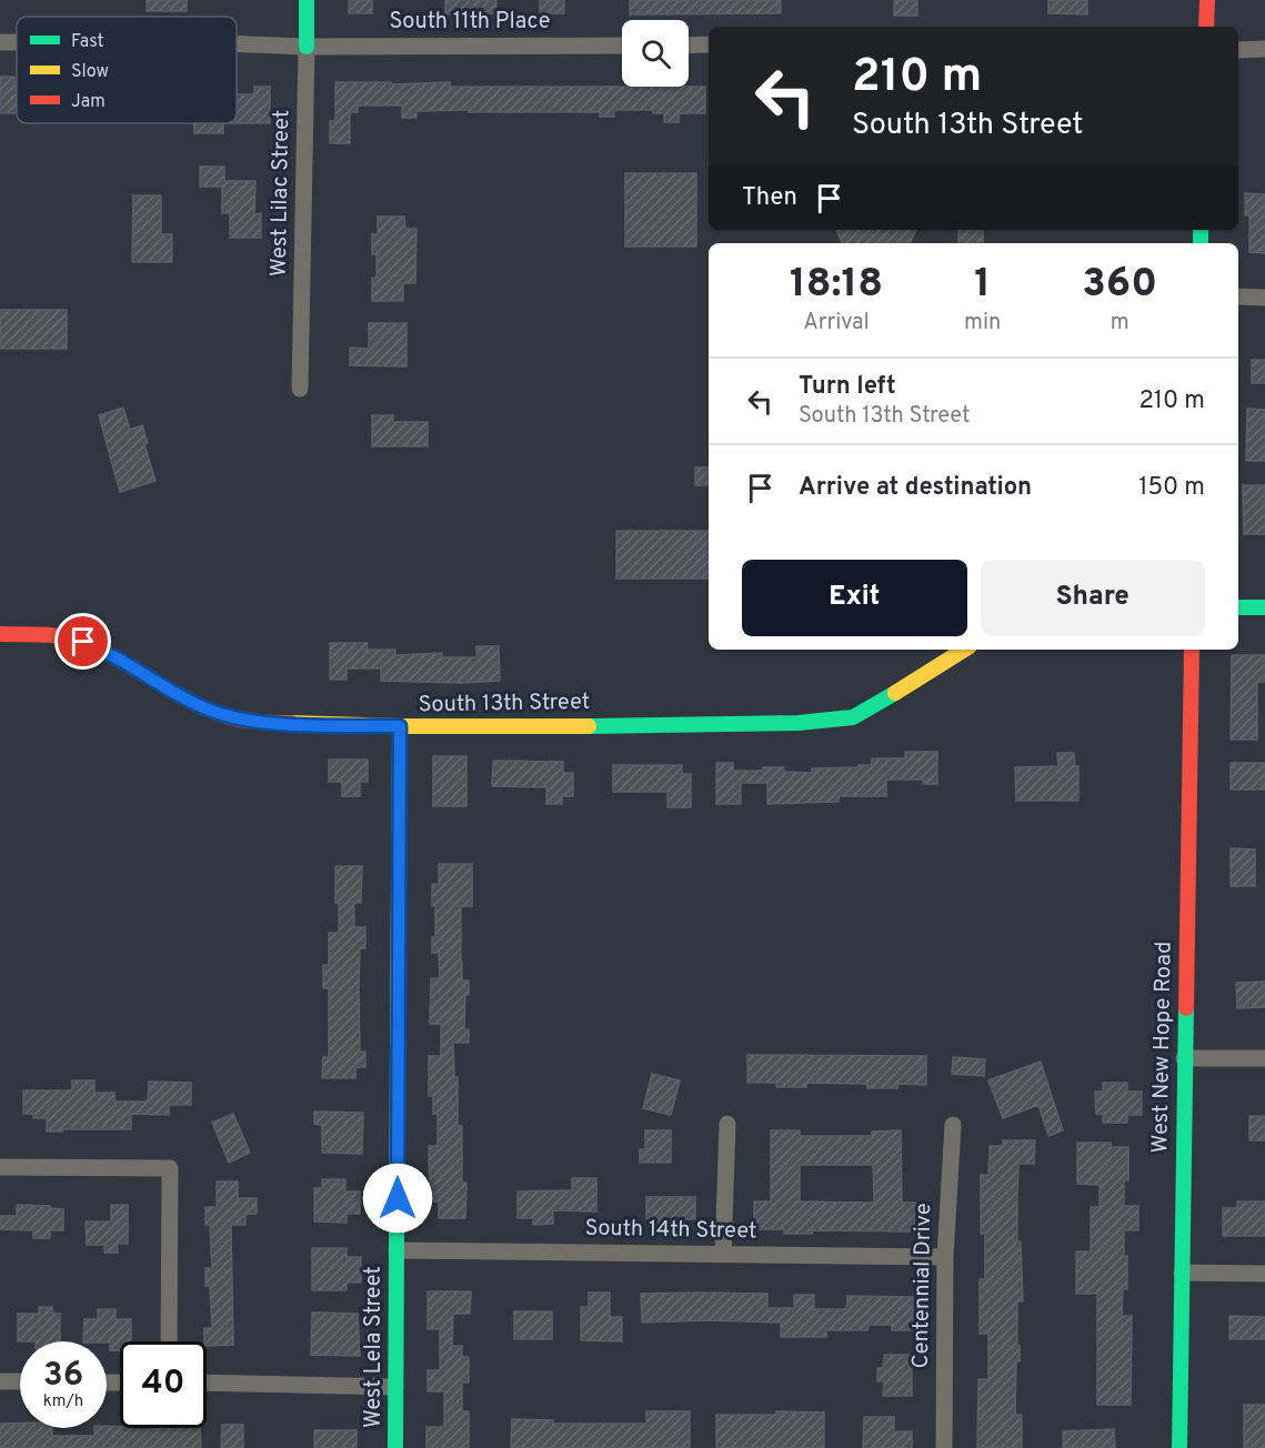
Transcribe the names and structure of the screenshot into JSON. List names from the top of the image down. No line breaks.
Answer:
{"streets":{"street":["South 11th Place","West Lilac Street","South 13th Street","West New Hope Road","South 14th Street","Centennial Drive","West Lela Street"]},"crossings":[["South 11th Place","West Lilac Street"],["South 13th Street","West Lela Street"],["South 14th Street","Centennial Drive"],["South 14th Street","West Lela Street"]],"legend":["Fast","Slow","Jam"],"page":{"turn":["210 m","South 13th Street"],"then":"Then","eta":["18:18","Arrival","1","min","360","m"],"list":[{"name":"Turn left","note":"South 13th Street","value":"210 m"},{"name":"Arrive at destination","value":"150 m"}],"buttons":["Exit","Share"],"speed":"36 km/h","limit":"40"}}
